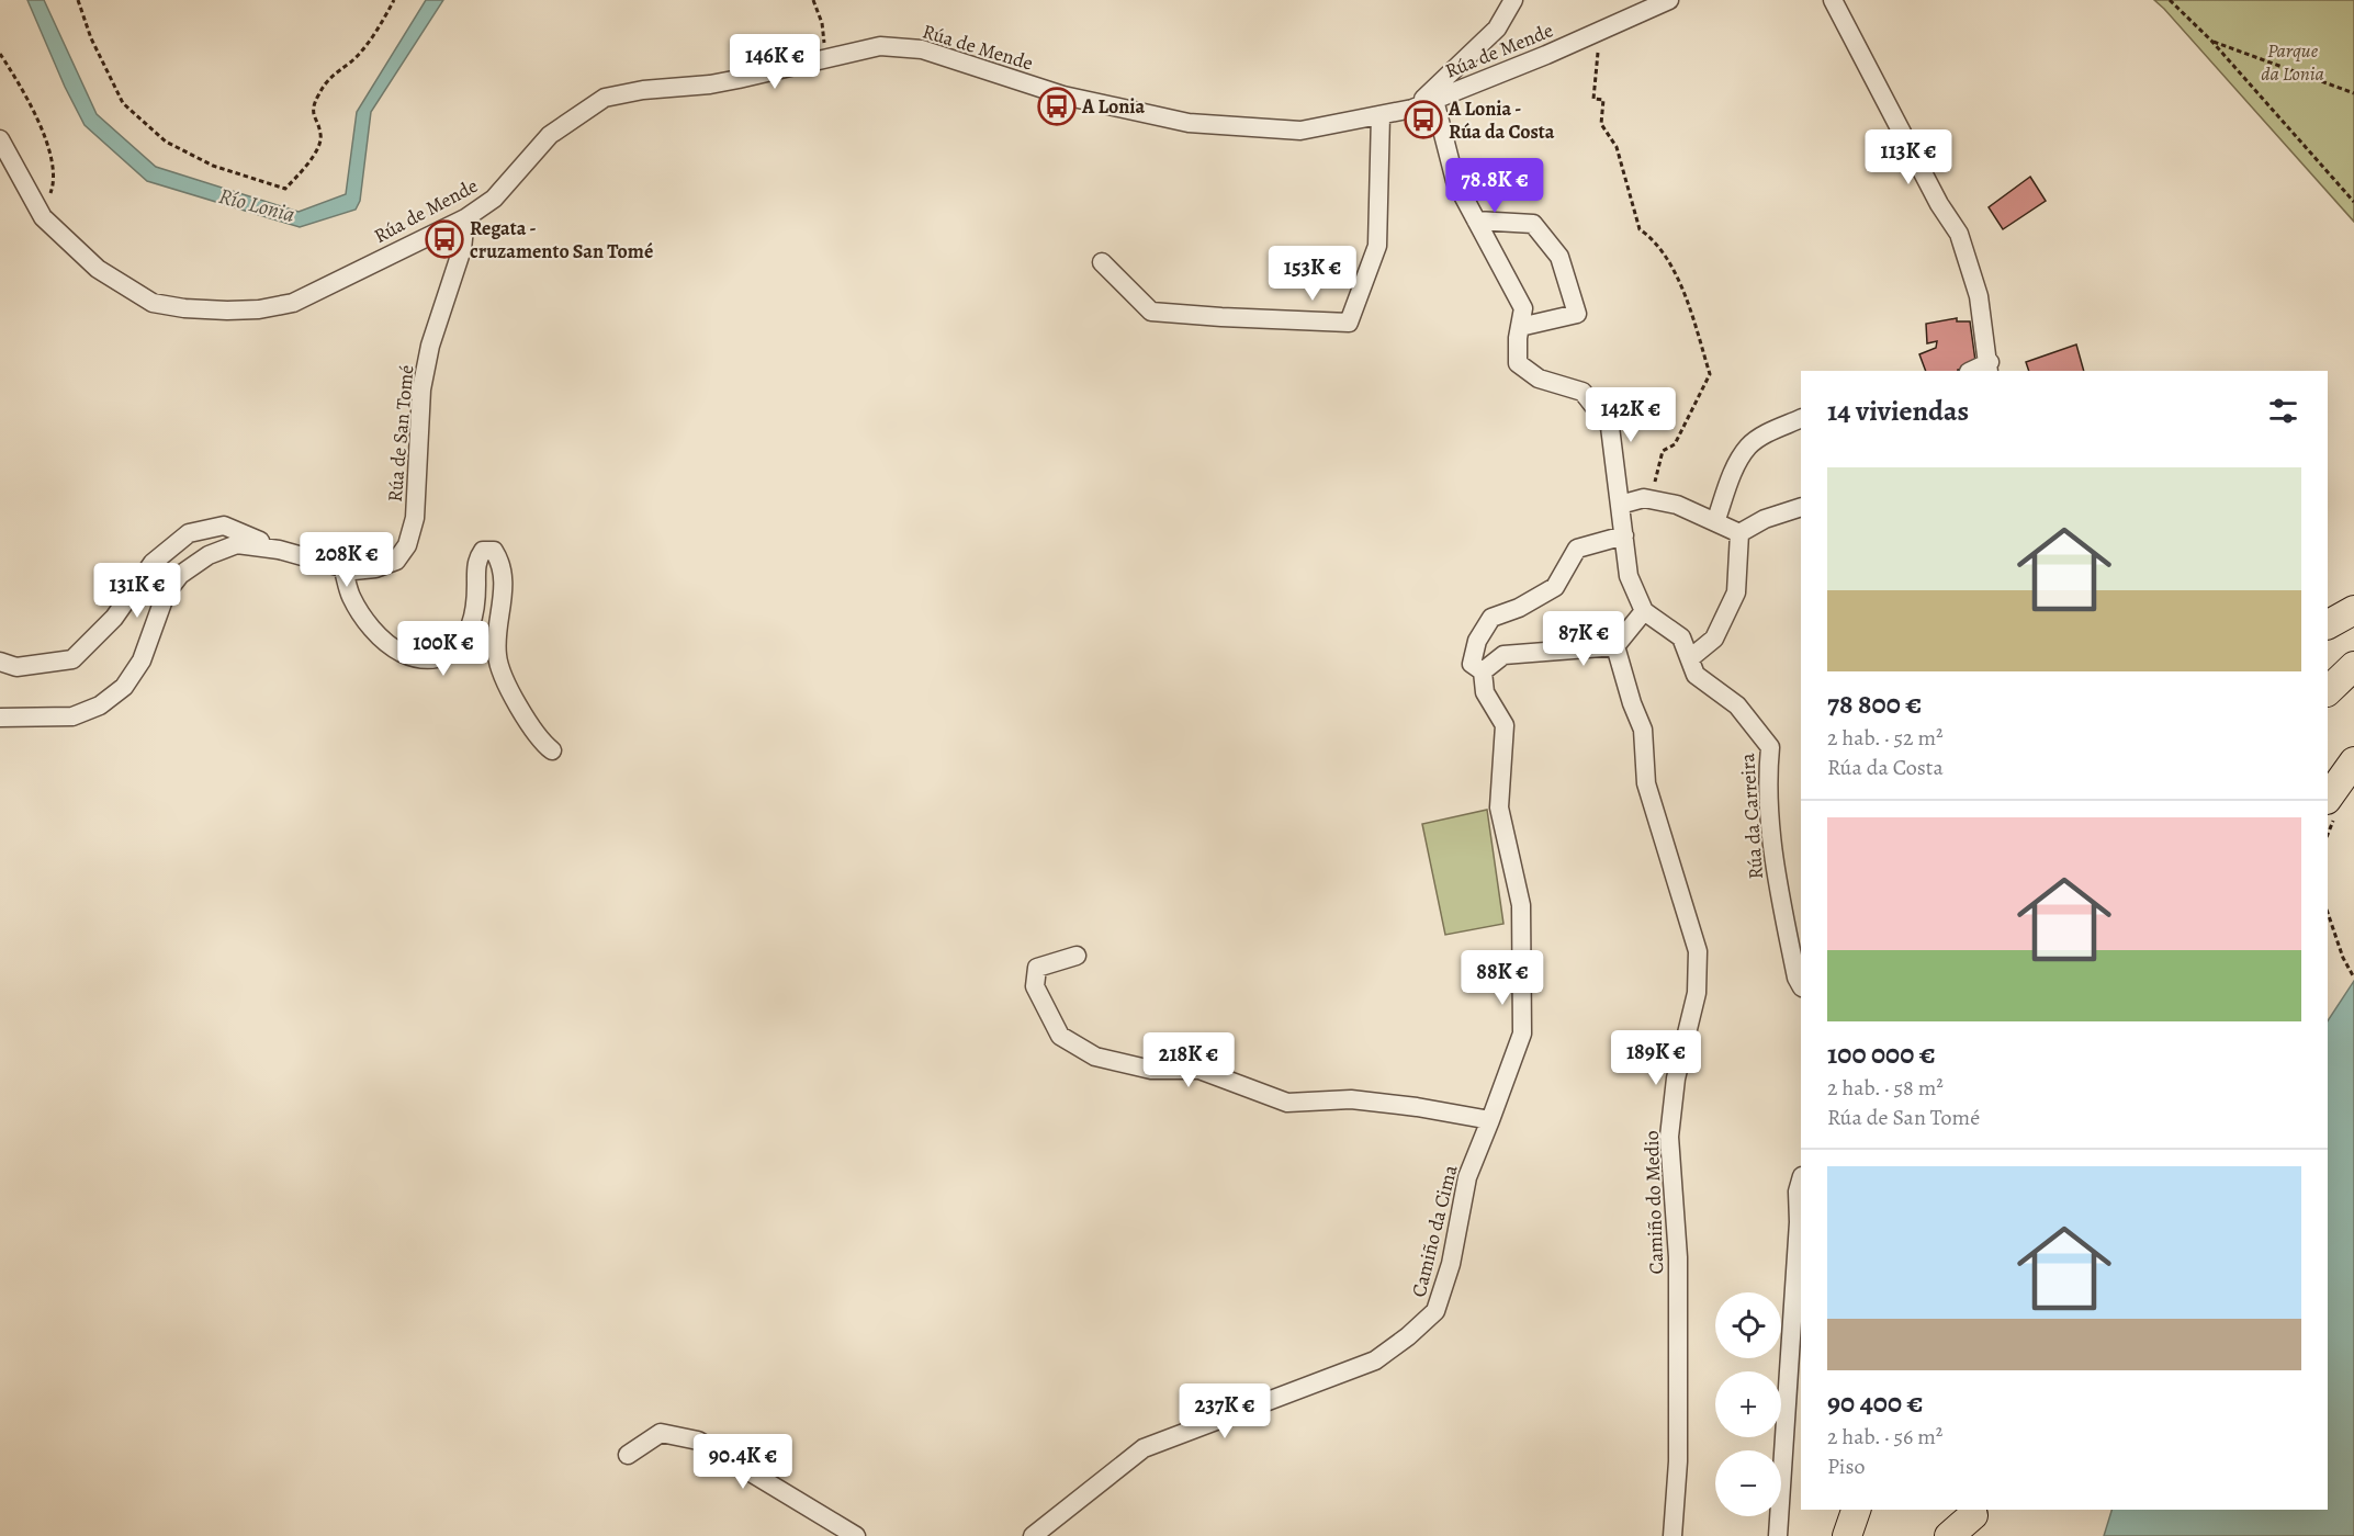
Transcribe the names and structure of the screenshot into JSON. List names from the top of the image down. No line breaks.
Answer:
{"streets":{"street":["Rúa de Mende","Rúa de San Tomé","Rúa da Carreira","Camiño do Medio","Camiño da Cima"]},"crossings":[["Rúa de Mende","Rúa de San Tomé"]],"water":["Río Lonia"],"parks":["Parque da Lonia"],"places":{"bus stop":["A Lonia","A Lonia - Rúa da Costa","Regata - cruzamento San Tomé"]},"page":{"price":["146K €","113K €","78.8K €","153K €","142K €","208K €","131K €","87K €","100K €","88K €","189K €","218K €","237K €","90.4K €"],"heading":"14 viviendas","list":[{"name":"78 800 €","note":"2 hab. · 52 m² · Rúa da Costa"},{"name":"100 000 €","note":"2 hab. · 58 m² · Rúa de San Tomé"},{"name":"90 400 €","note":"2 hab. · 56 m² · Piso"}],"map_buttons":["+","−"]}}
